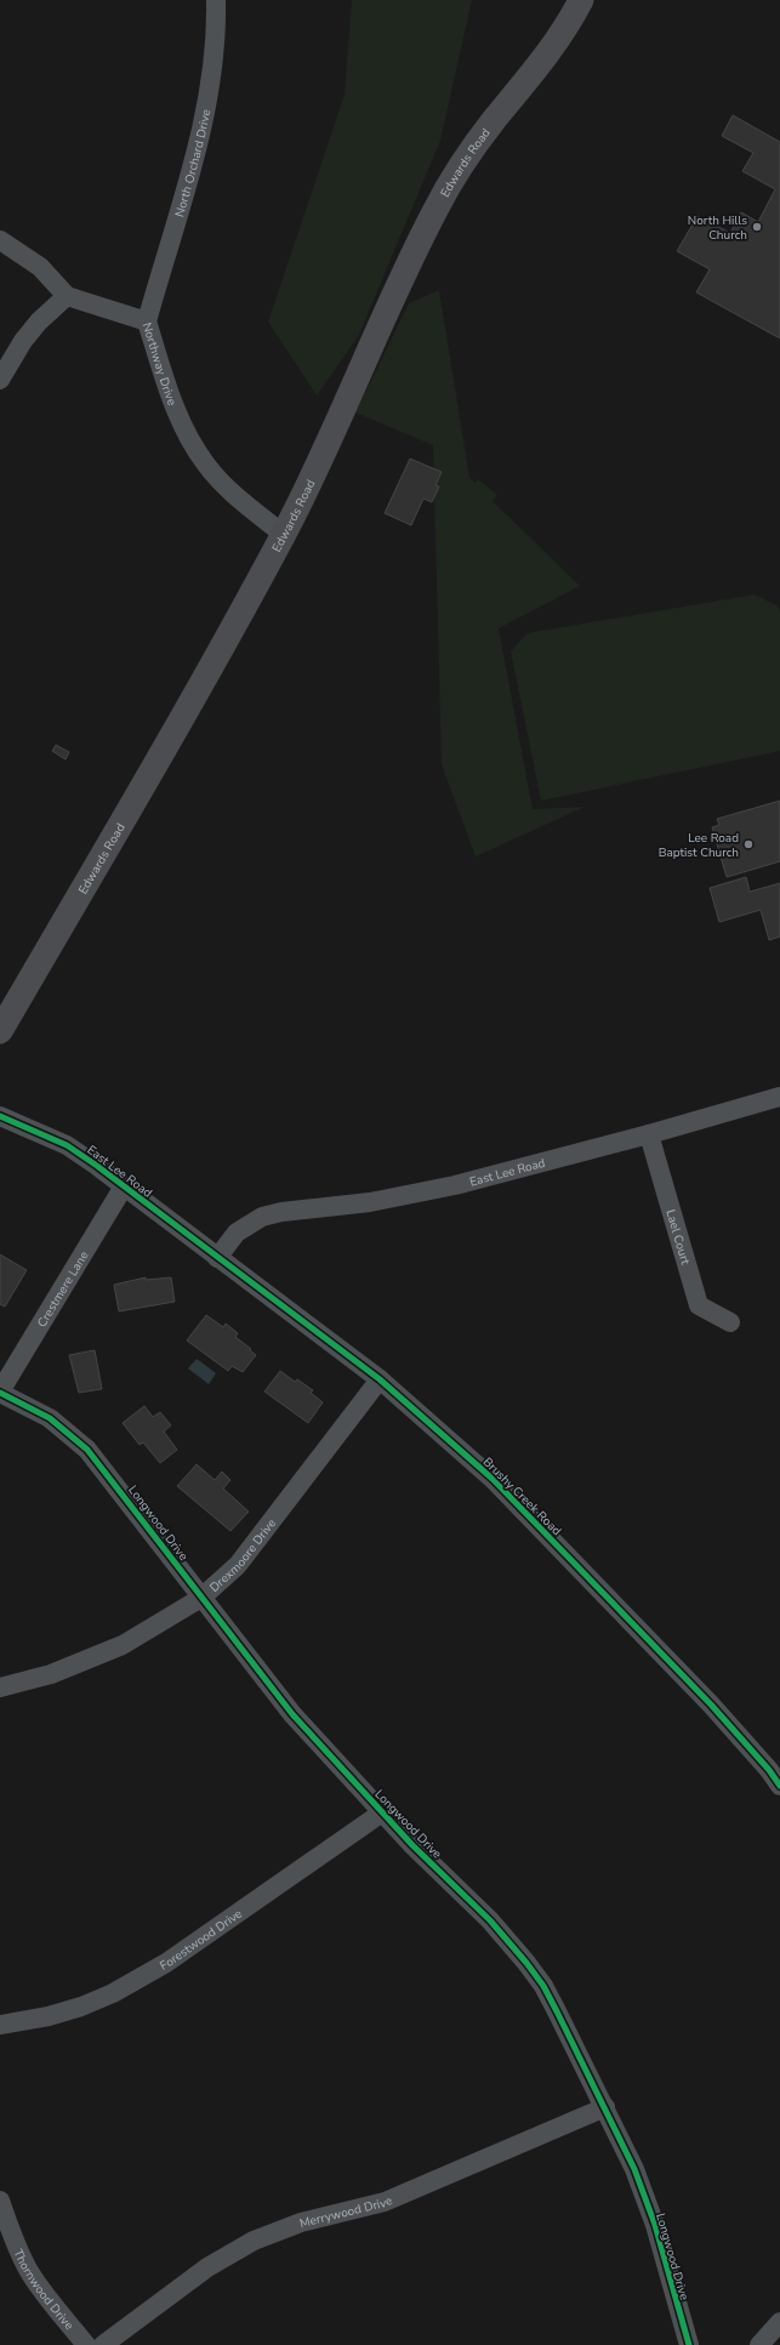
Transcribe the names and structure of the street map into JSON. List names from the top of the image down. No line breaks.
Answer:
{"streets":{"main road":["Edwards Road"],"street":["North Orchard Drive","Northway Drive","East Lee Road","Lael Court","Crestmere Lane","Brushy Creek Road","Longwood Drive","Drexmoore Drive","Forestwood Drive","Merrywood Drive","Thornwood Drive"]},"crossings":[["North Orchard Drive","Northway Drive"],["Edwards Road","Northway Drive"],["East Lee Road","Lael Court"],["East Lee Road","Crestmere Lane"],["East Lee Road","Brushy Creek Road"],["Crestmere Lane","Longwood Drive"],["Brushy Creek Road","Drexmoore Drive"],["Longwood Drive","Drexmoore Drive"],["Longwood Drive","Forestwood Drive"],["Longwood Drive","Merrywood Drive"]],"places":["North Hills Church","Lee Road Baptist Church"]}
